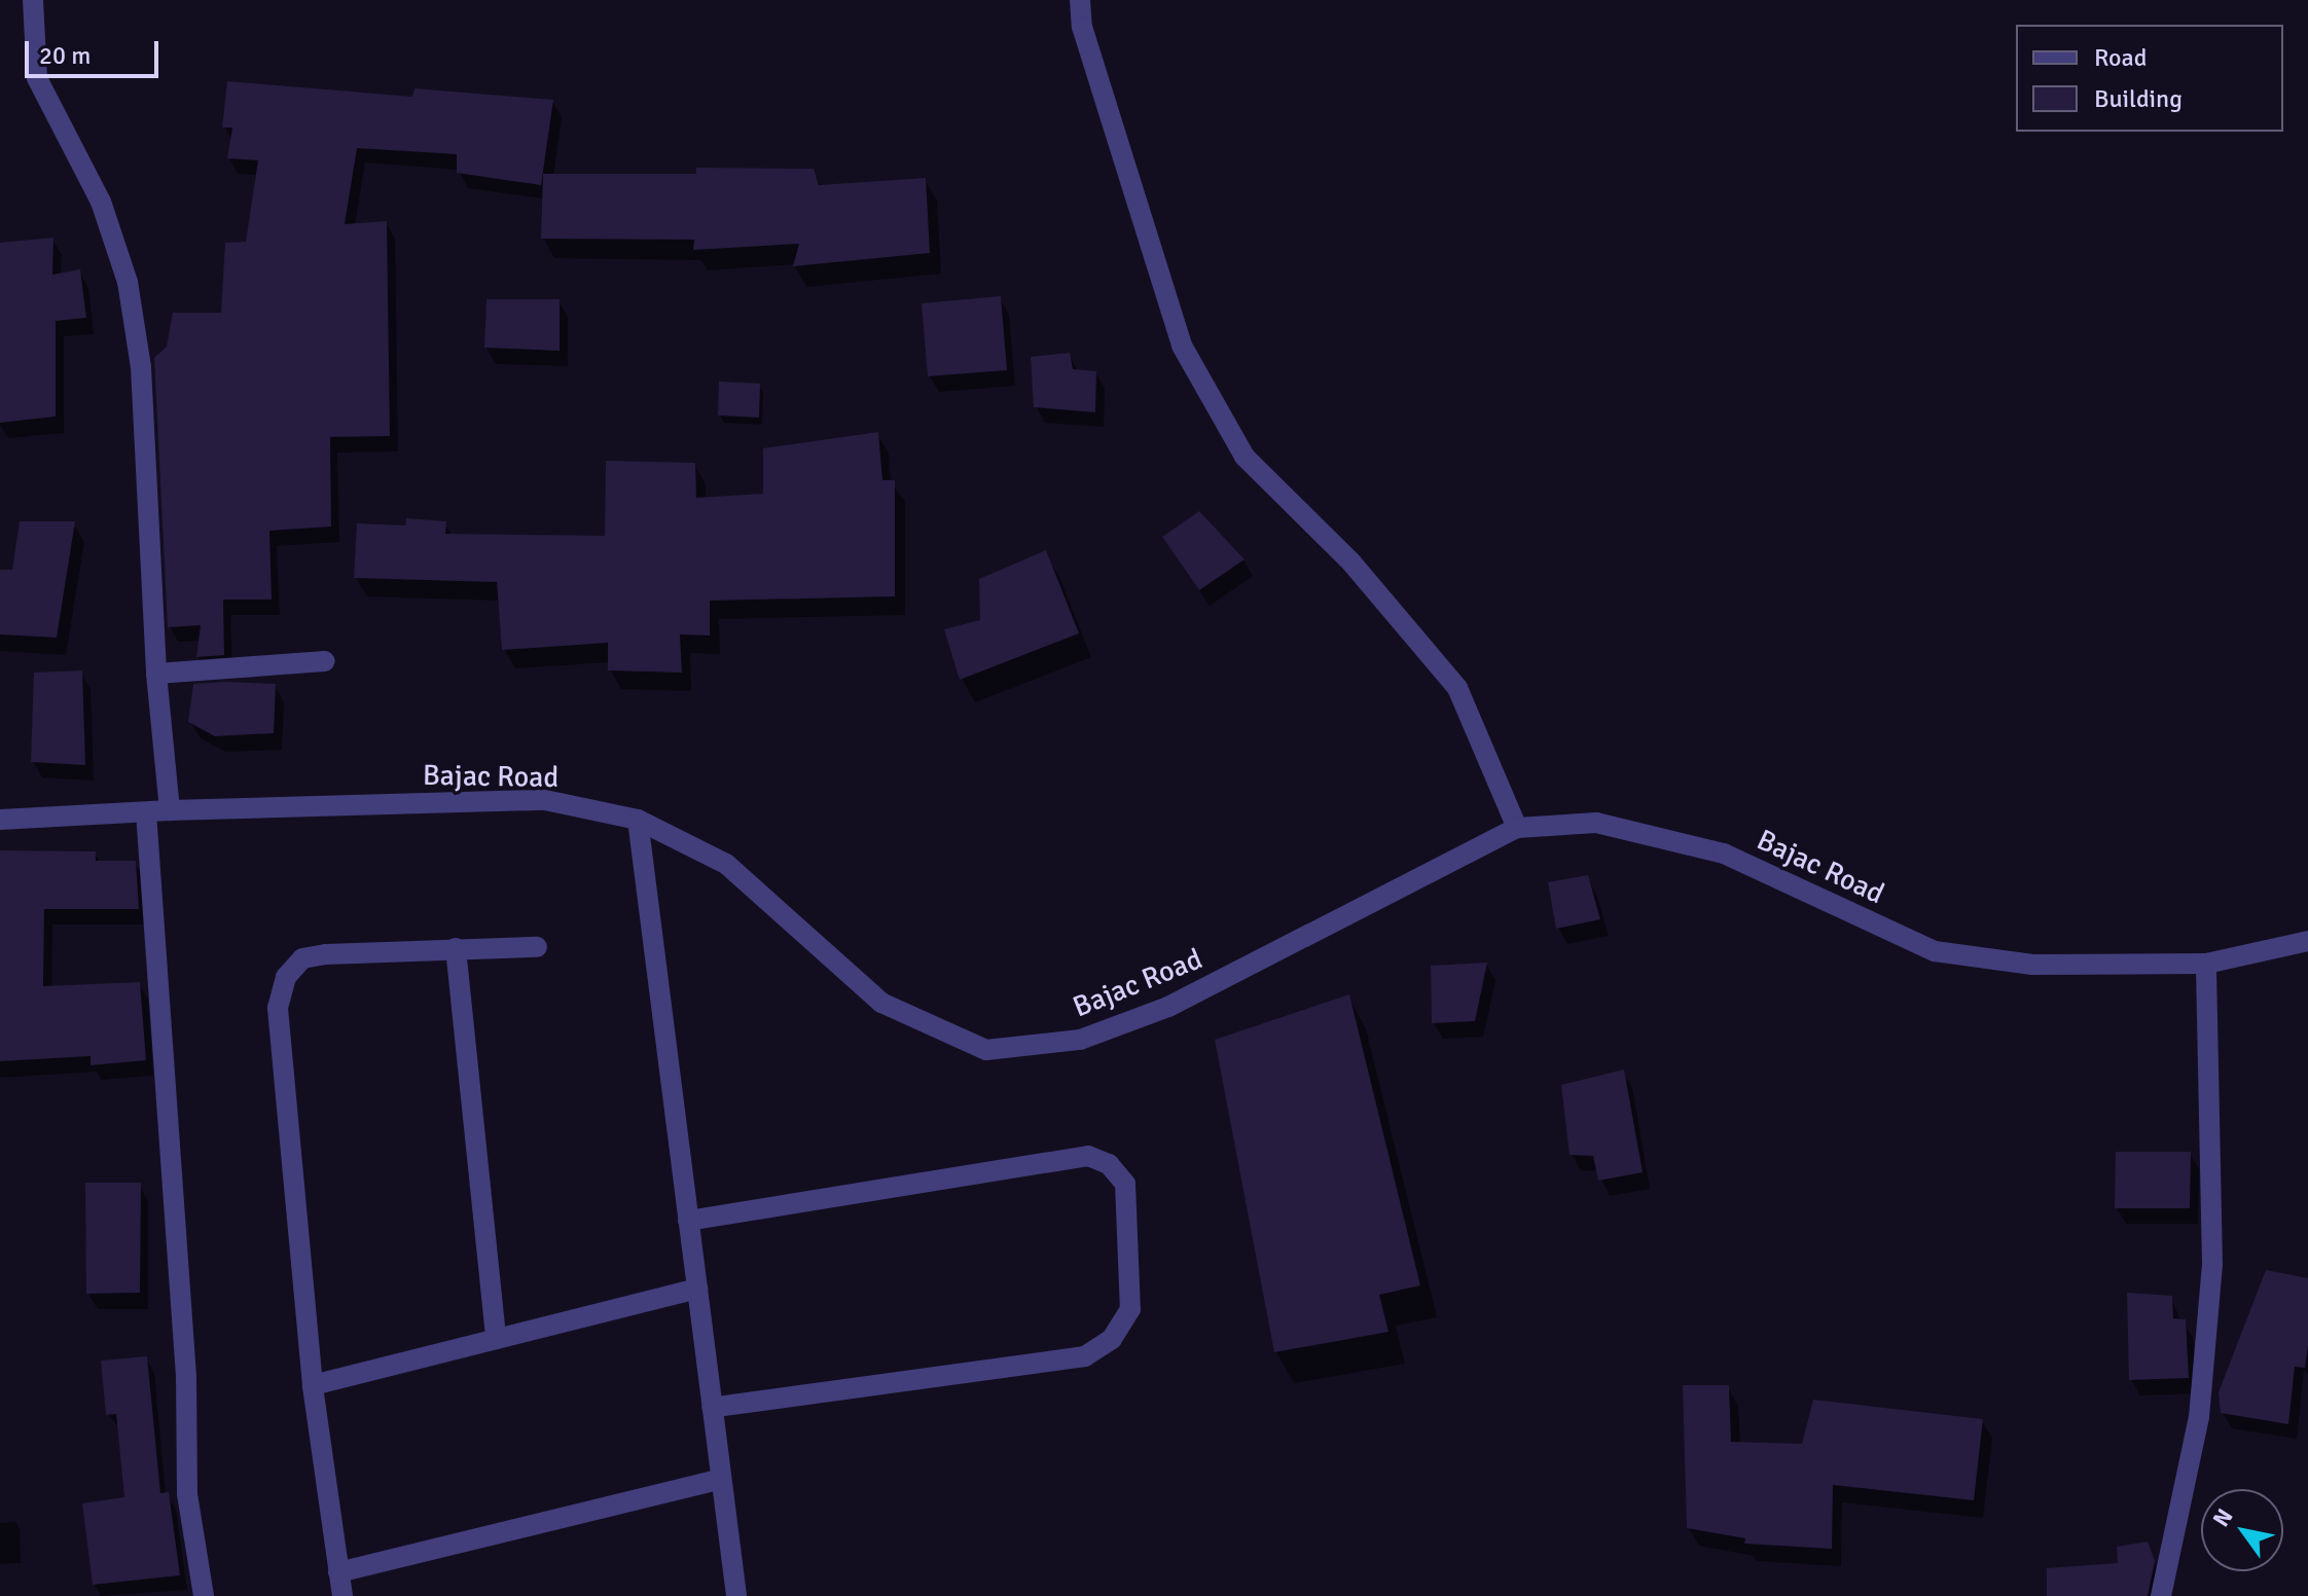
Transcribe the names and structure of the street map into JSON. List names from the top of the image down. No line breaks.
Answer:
{"streets":{"street":["Bajac Road"]},"legend":["Road","Building"],"scale_bar":"20 m","north":"top left"}
